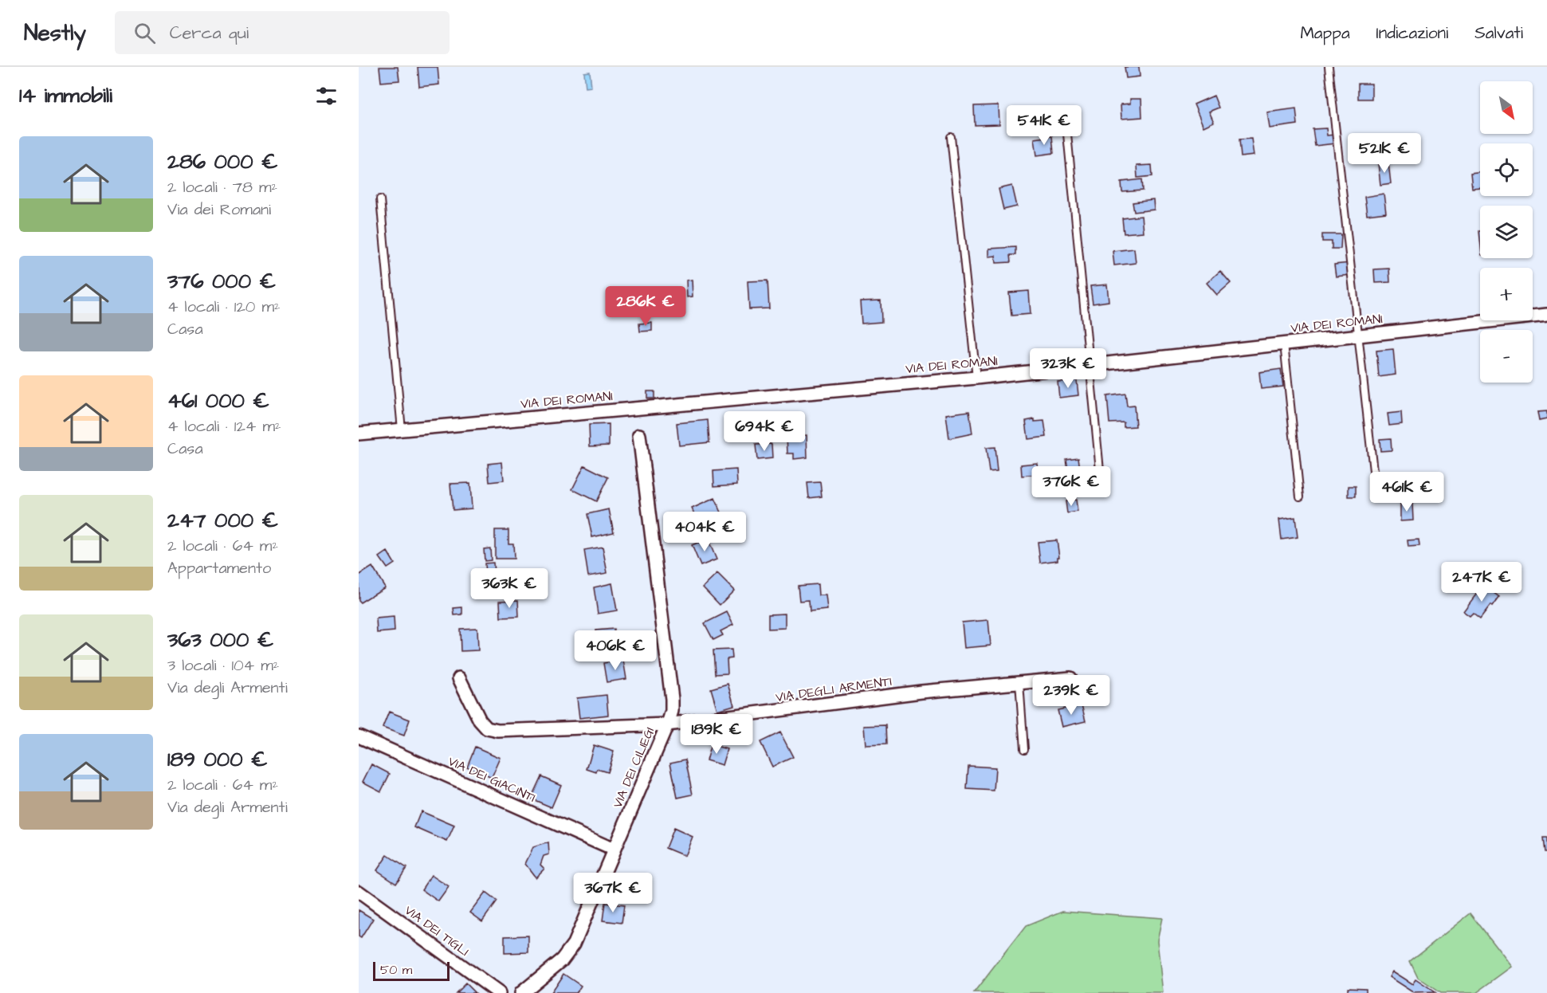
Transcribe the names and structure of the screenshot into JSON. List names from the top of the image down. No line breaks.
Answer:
{"streets":{"street":["VIA DEI ROMANI","VIA DEGLI ARMENTI","VIA DEI CILIEGI","VIA DEI GIACINTI","VIA DEI TIGLI"]},"crossings":[["VIA DEGLI ARMENTI","VIA DEI CILIEGI"],["VIA DEI CILIEGI","VIA DEI GIACINTI"]],"scale_bar":"50 m","north":"bottom right","page":{"header":"Nestly","search":"Cerca qui","nav":["Mappa","Indicazioni","Salvati"],"heading":"14 immobili","map_buttons":["+","−"],"price":["541K €","521K €","286K €","323K €","694K €","376K €","461K €","404K €","247K €","363K €","406K €","239K €","189K €","367K €"],"list":[{"name":"286 000 €","note":"2 locali · 78 m² · Via dei Romani"},{"name":"376 000 €","note":"4 locali · 120 m² · Casa"},{"name":"461 000 €","note":"4 locali · 124 m² · Casa"},{"name":"247 000 €","note":"2 locali · 64 m² · Appartamento"},{"name":"363 000 €","note":"3 locali · 104 m² · Via degli Armenti"},{"name":"189 000 €","note":"2 locali · 64 m² · Via degli Armenti"}],"scale":"50 m"}}
